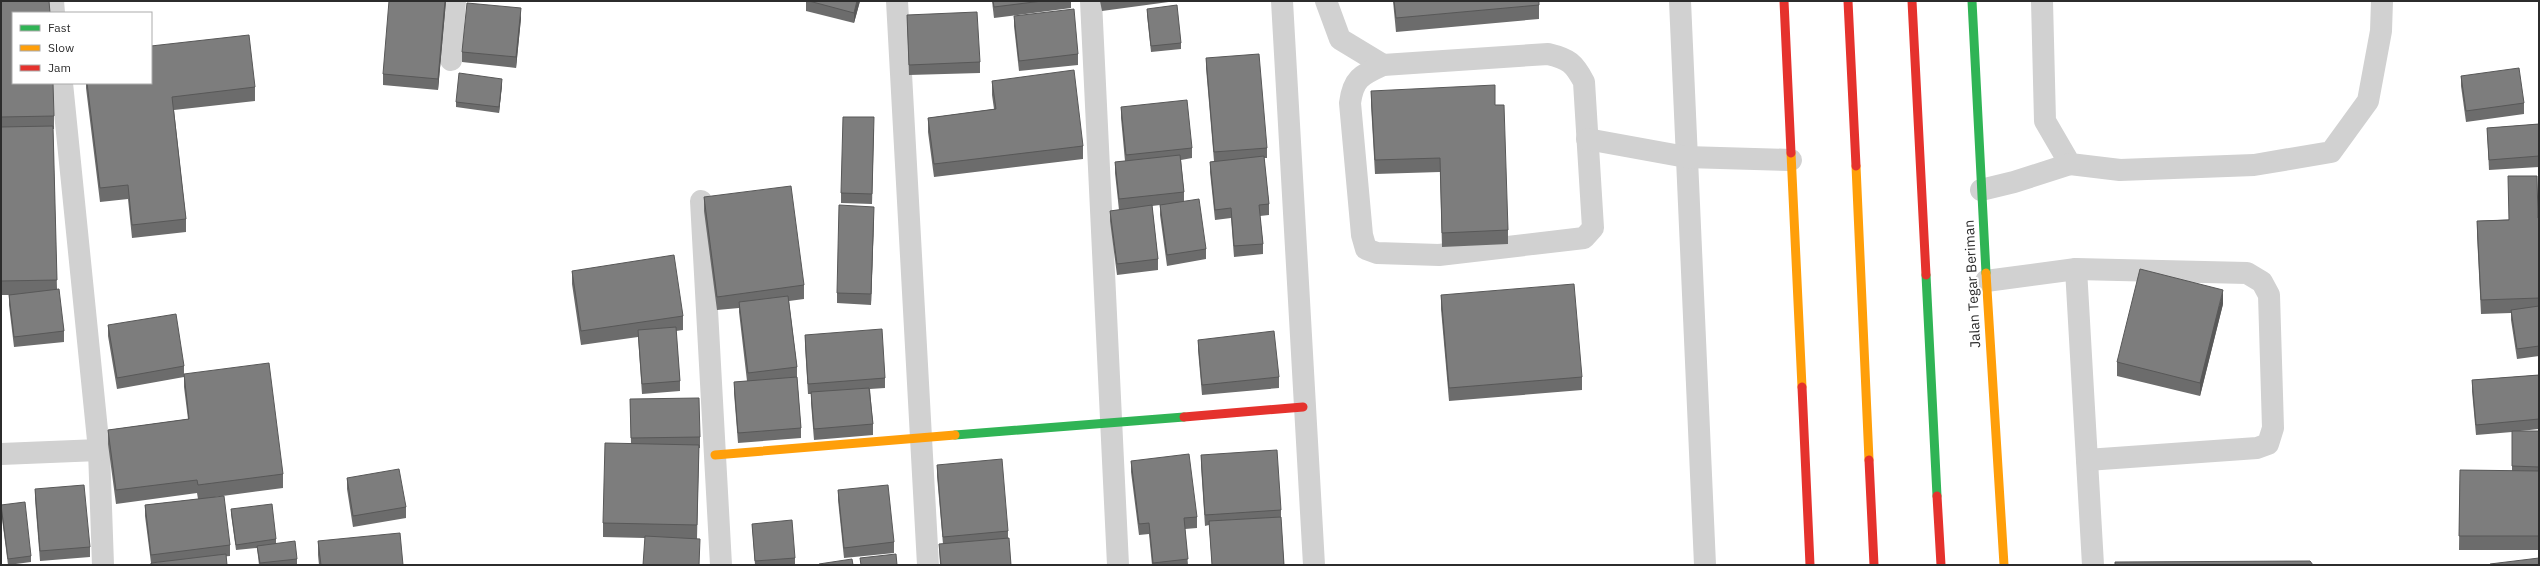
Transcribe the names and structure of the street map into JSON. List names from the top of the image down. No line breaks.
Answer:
{"streets":{"main road":["Jalan Tegar Beriman"]},"legend":["Fast","Slow","Jam"]}
